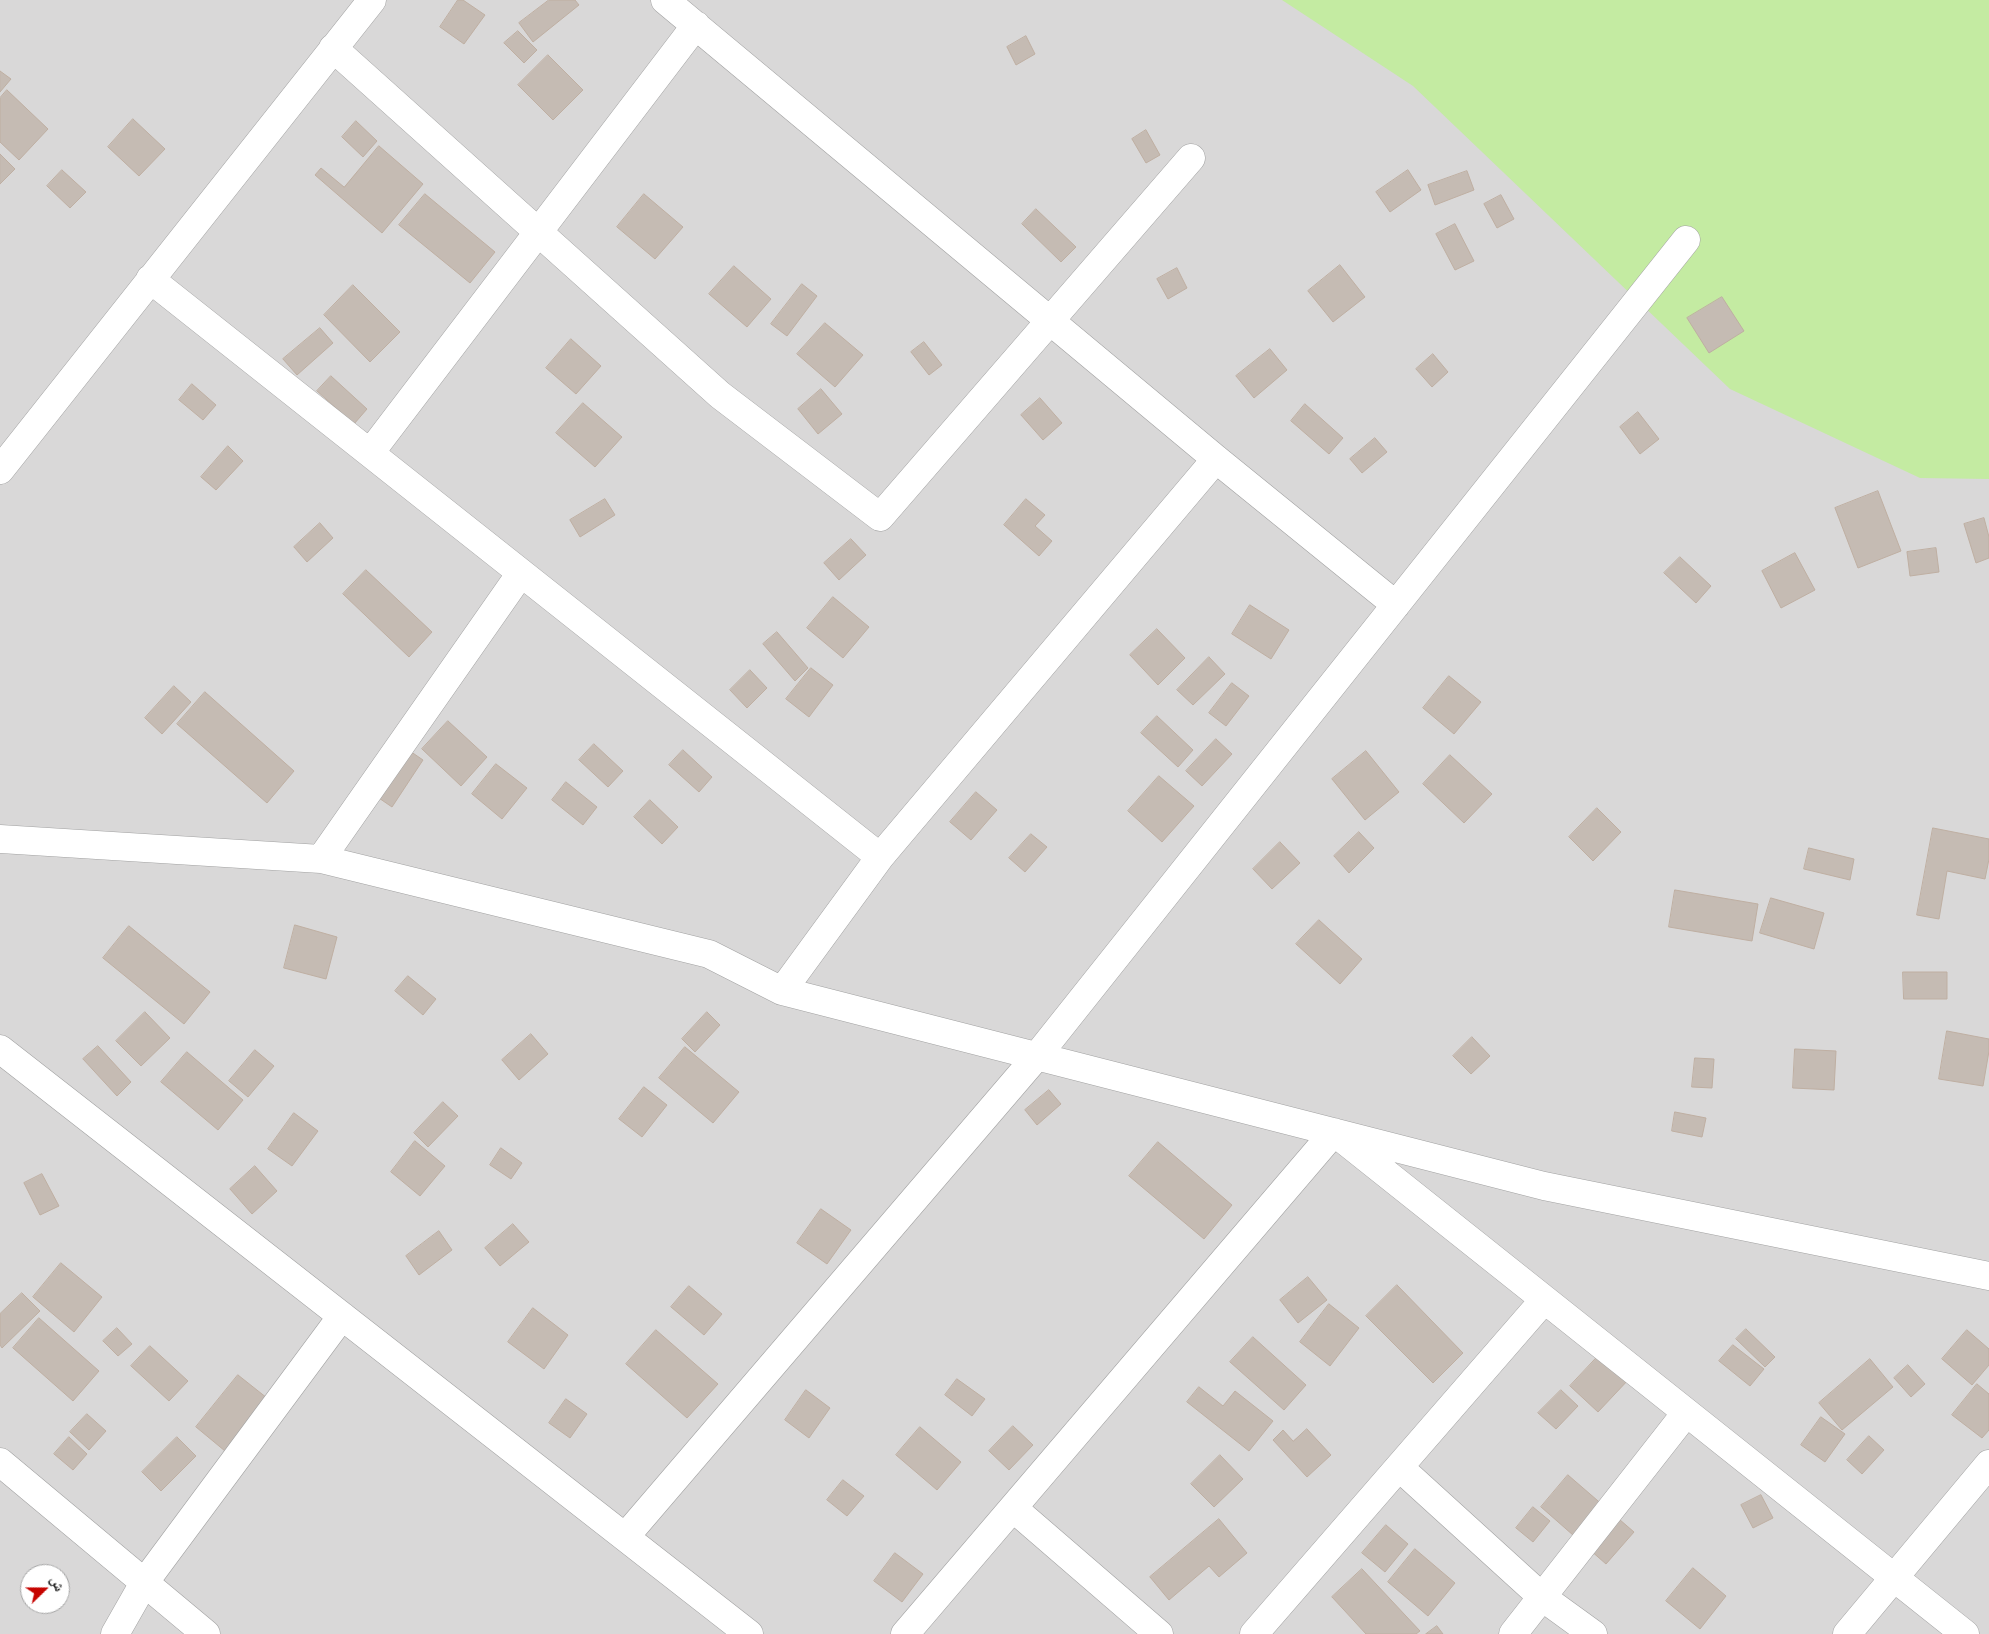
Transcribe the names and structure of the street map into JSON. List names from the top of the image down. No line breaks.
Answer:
{"north":"right"}
